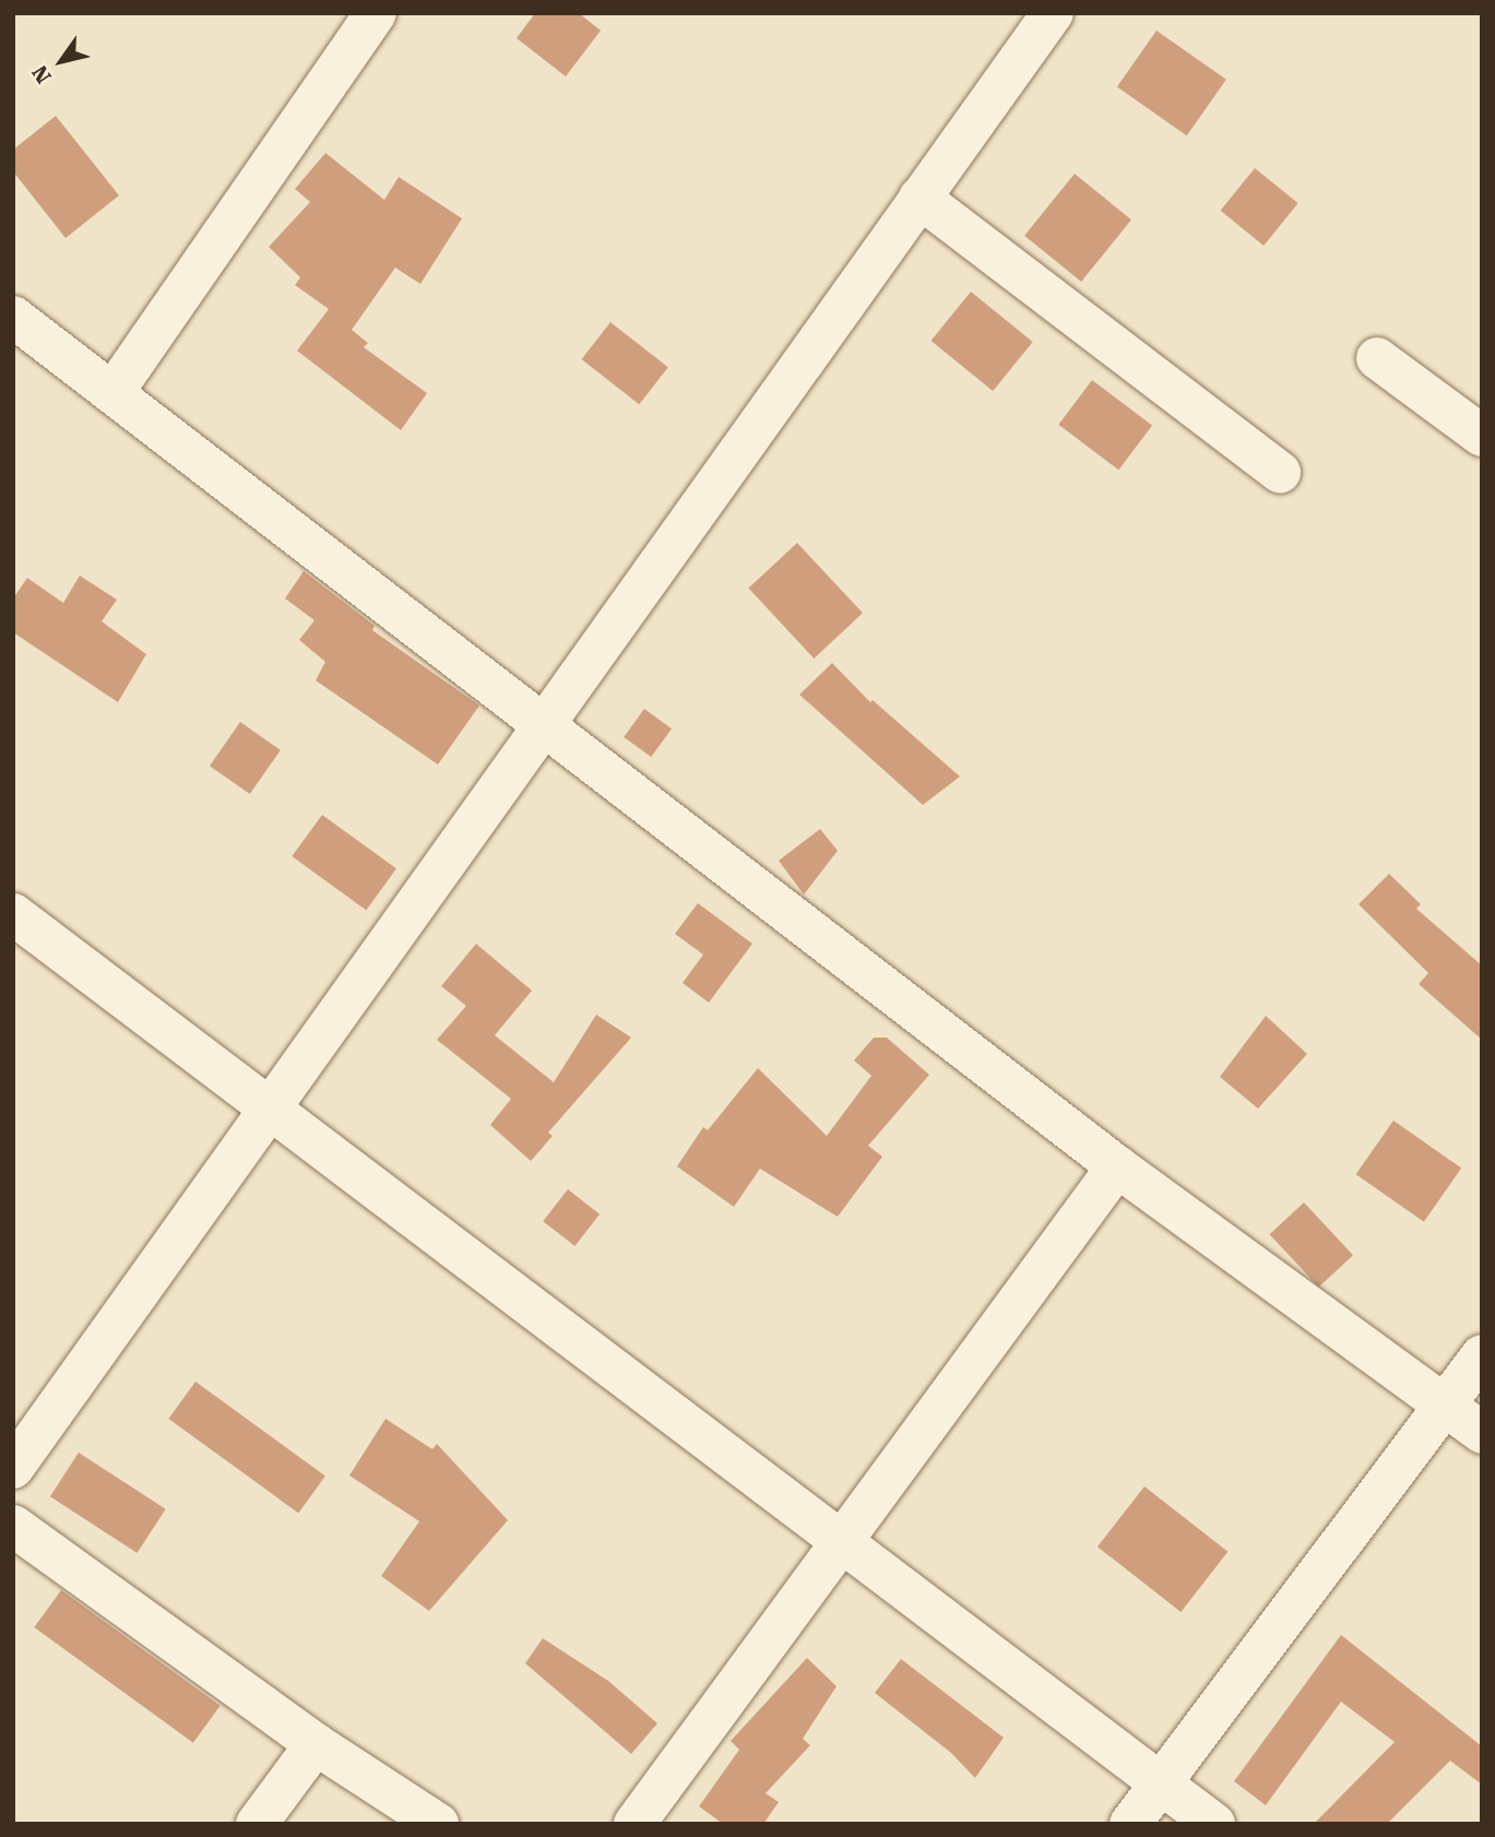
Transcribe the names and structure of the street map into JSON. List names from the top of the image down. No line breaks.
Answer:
{"north":"bottom left"}
